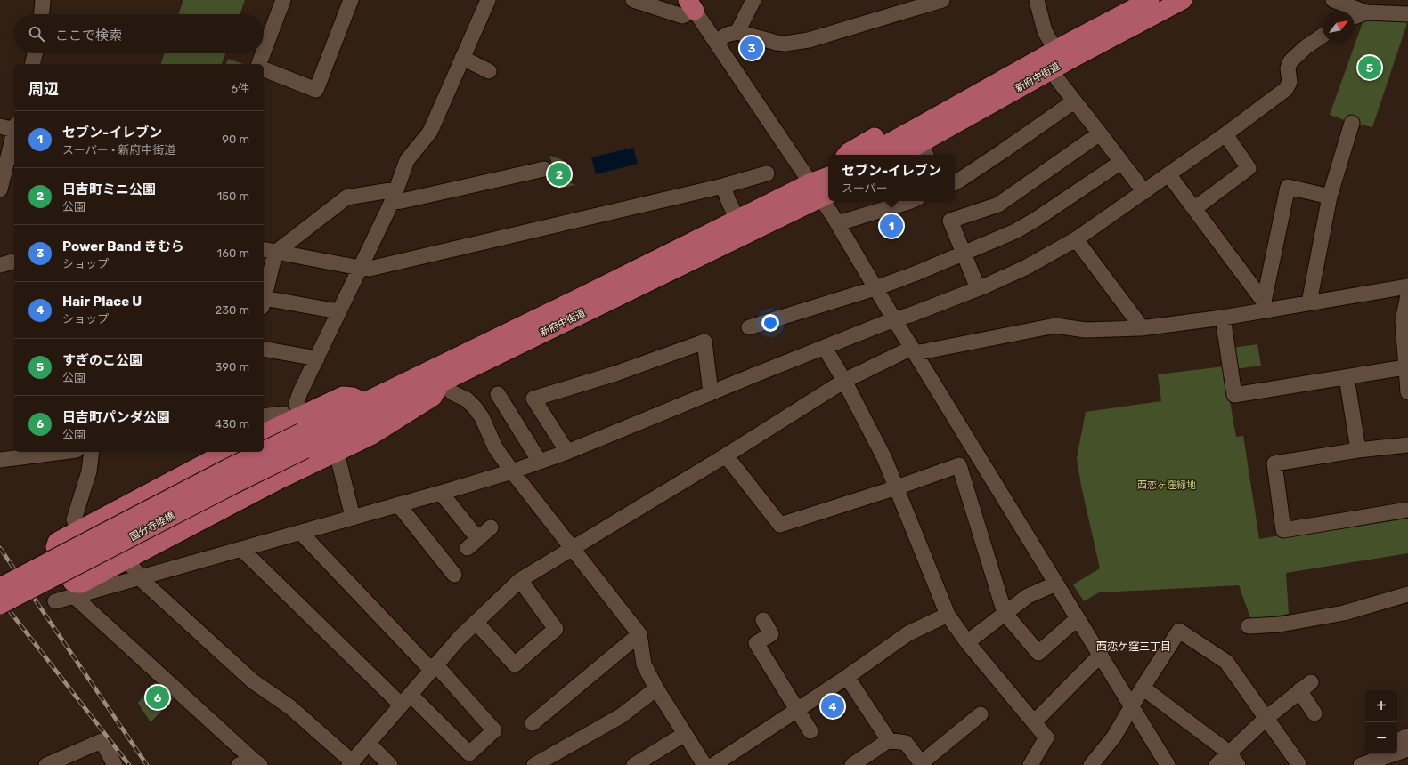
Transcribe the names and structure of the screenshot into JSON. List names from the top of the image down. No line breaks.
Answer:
{"streets":{"main road":["新府中街道","国分寺陸橋"]},"crossings":[["新府中街道","国分寺陸橋"]],"districts":["西恋ケ窪三丁目"],"parks":["西恋ヶ窪緑地"],"north":"top right","page":{"search":"ここで検索","pins":["3","5","2","1","6","4"],"heading":["周辺","6件"],"list":[{"mark":"1","name":"セブン-イレブン","note":"スーパー · 新府中街道","value":"90 m"},{"mark":"2","name":"日吉町ミニ公園","note":"公園","value":"150 m"},{"mark":"3","name":"Power Band きむら","note":"ショップ","value":"160 m"},{"mark":"4","name":"Hair Place U","note":"ショップ","value":"230 m"},{"mark":"5","name":"すぎのこ公園","note":"公園","value":"390 m"},{"mark":"6","name":"日吉町パンダ公園","note":"公園","value":"430 m"}],"popup":["セブン-イレブン","スーパー"],"map_buttons":["+","−"]}}
